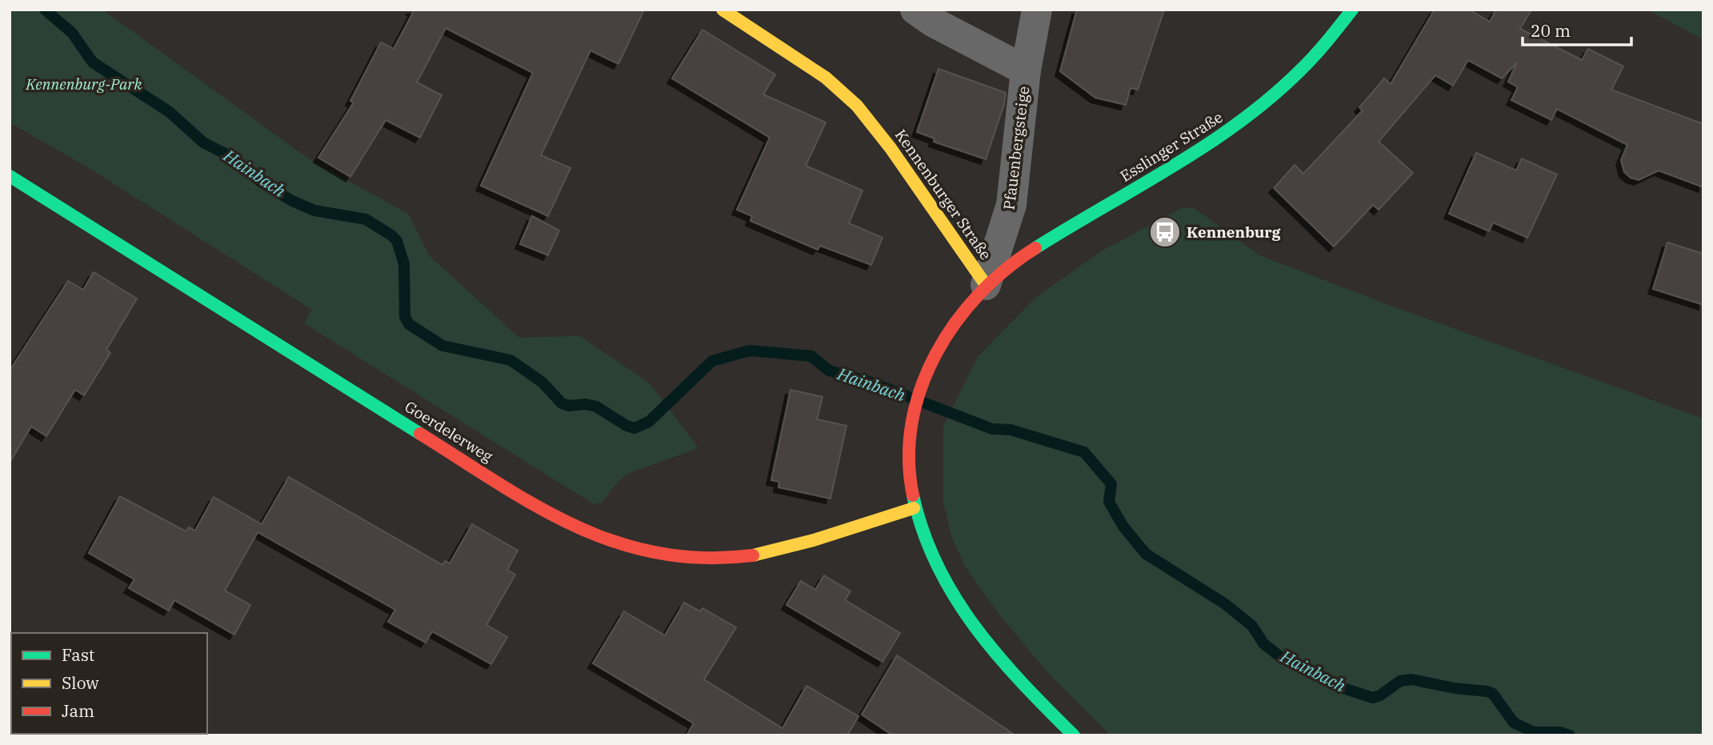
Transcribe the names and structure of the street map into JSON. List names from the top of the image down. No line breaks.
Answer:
{"streets":{"street":["Esslinger Straße","Pfauenbergsteige","Kennenburger Straße","Goerdelerweg"]},"crossings":[["Esslinger Straße","Pfauenbergsteige"],["Esslinger Straße","Kennenburger Straße"],["Pfauenbergsteige","Kennenburger Straße"],["Kennenburger Straße","Goerdelerweg"]],"water":["Hainbach"],"parks":["Kennenburg-Park"],"places":{"bus stop":["Kennenburg"]},"legend":["Fast","Slow","Jam"],"scale_bar":"20 m"}
